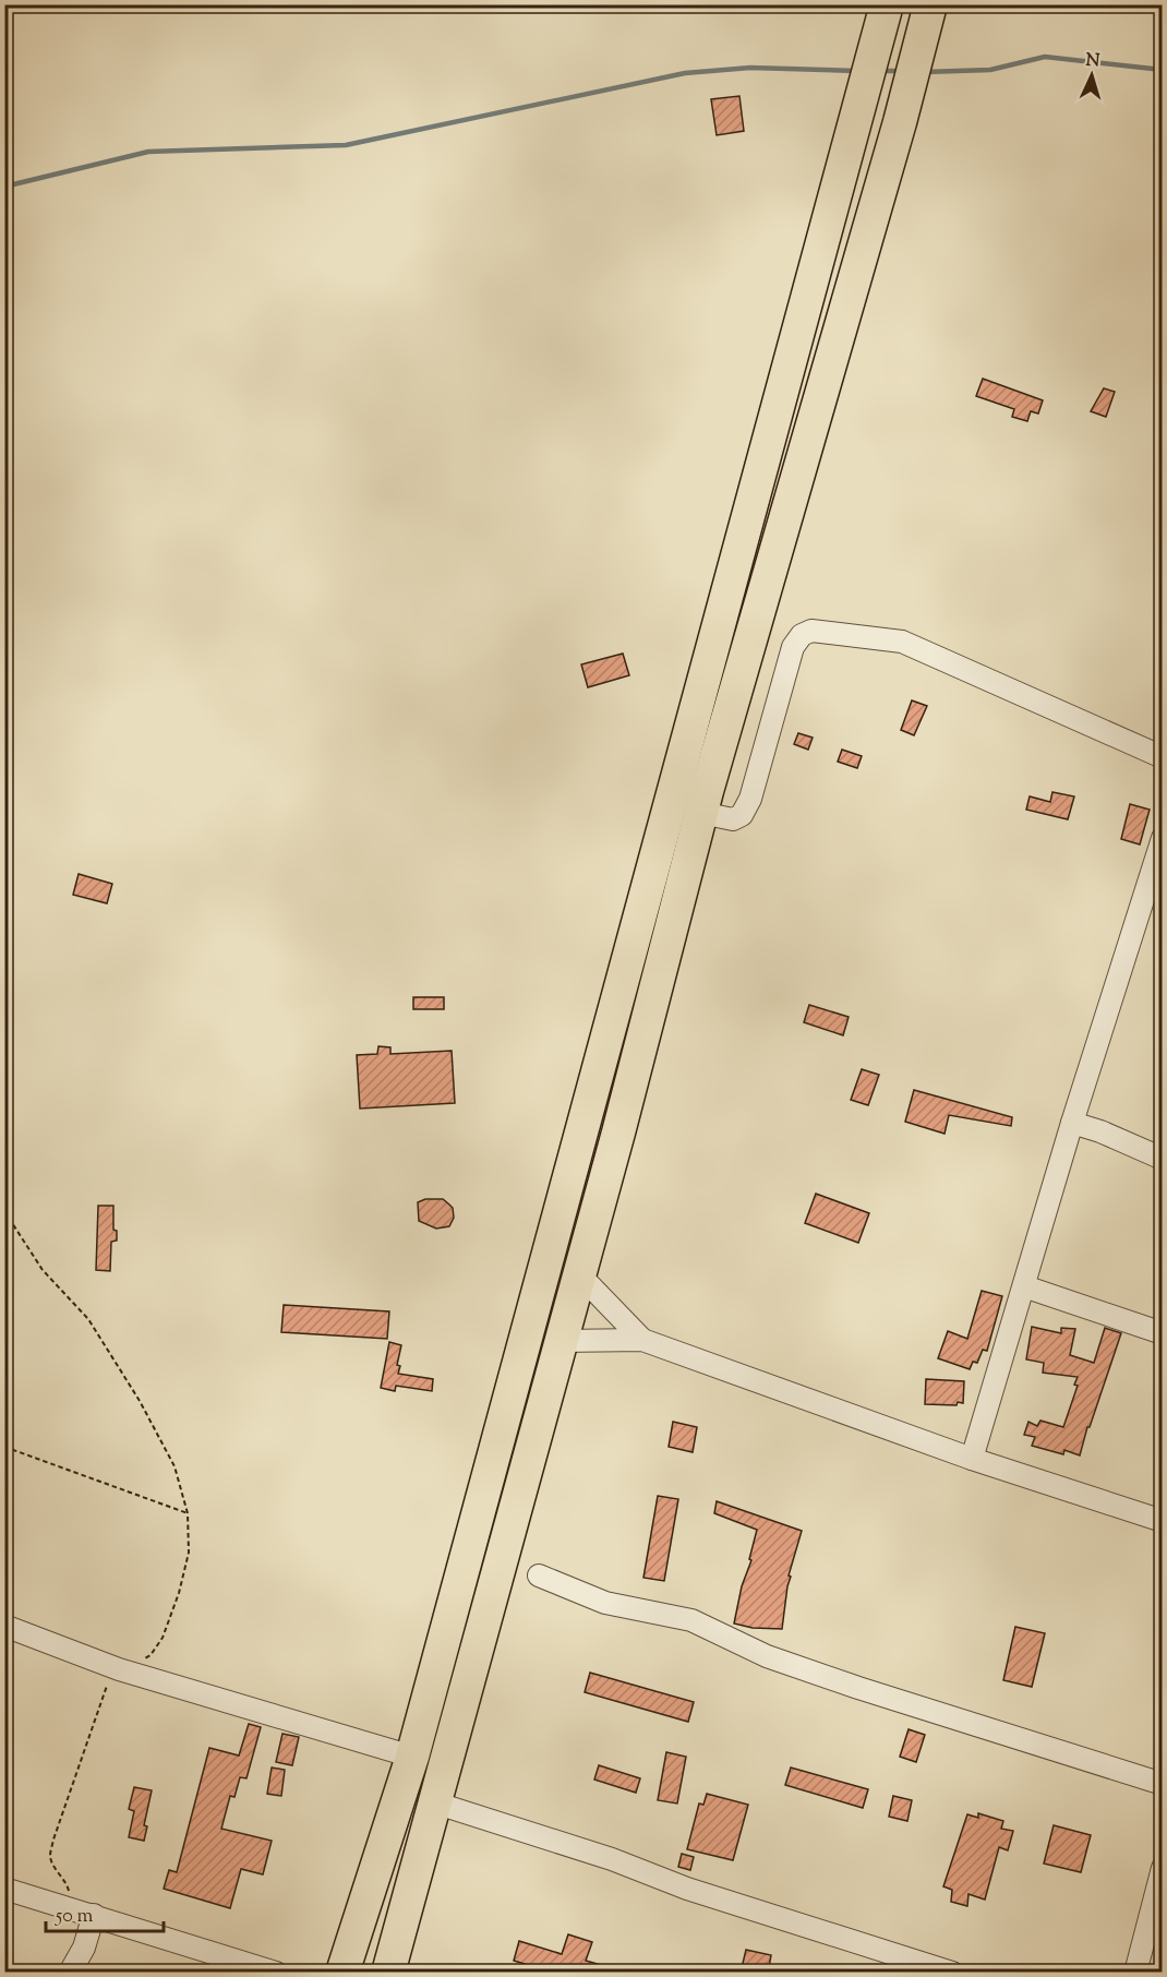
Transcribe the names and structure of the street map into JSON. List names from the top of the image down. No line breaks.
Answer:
{"scale_bar":"50 m","north":"top"}
